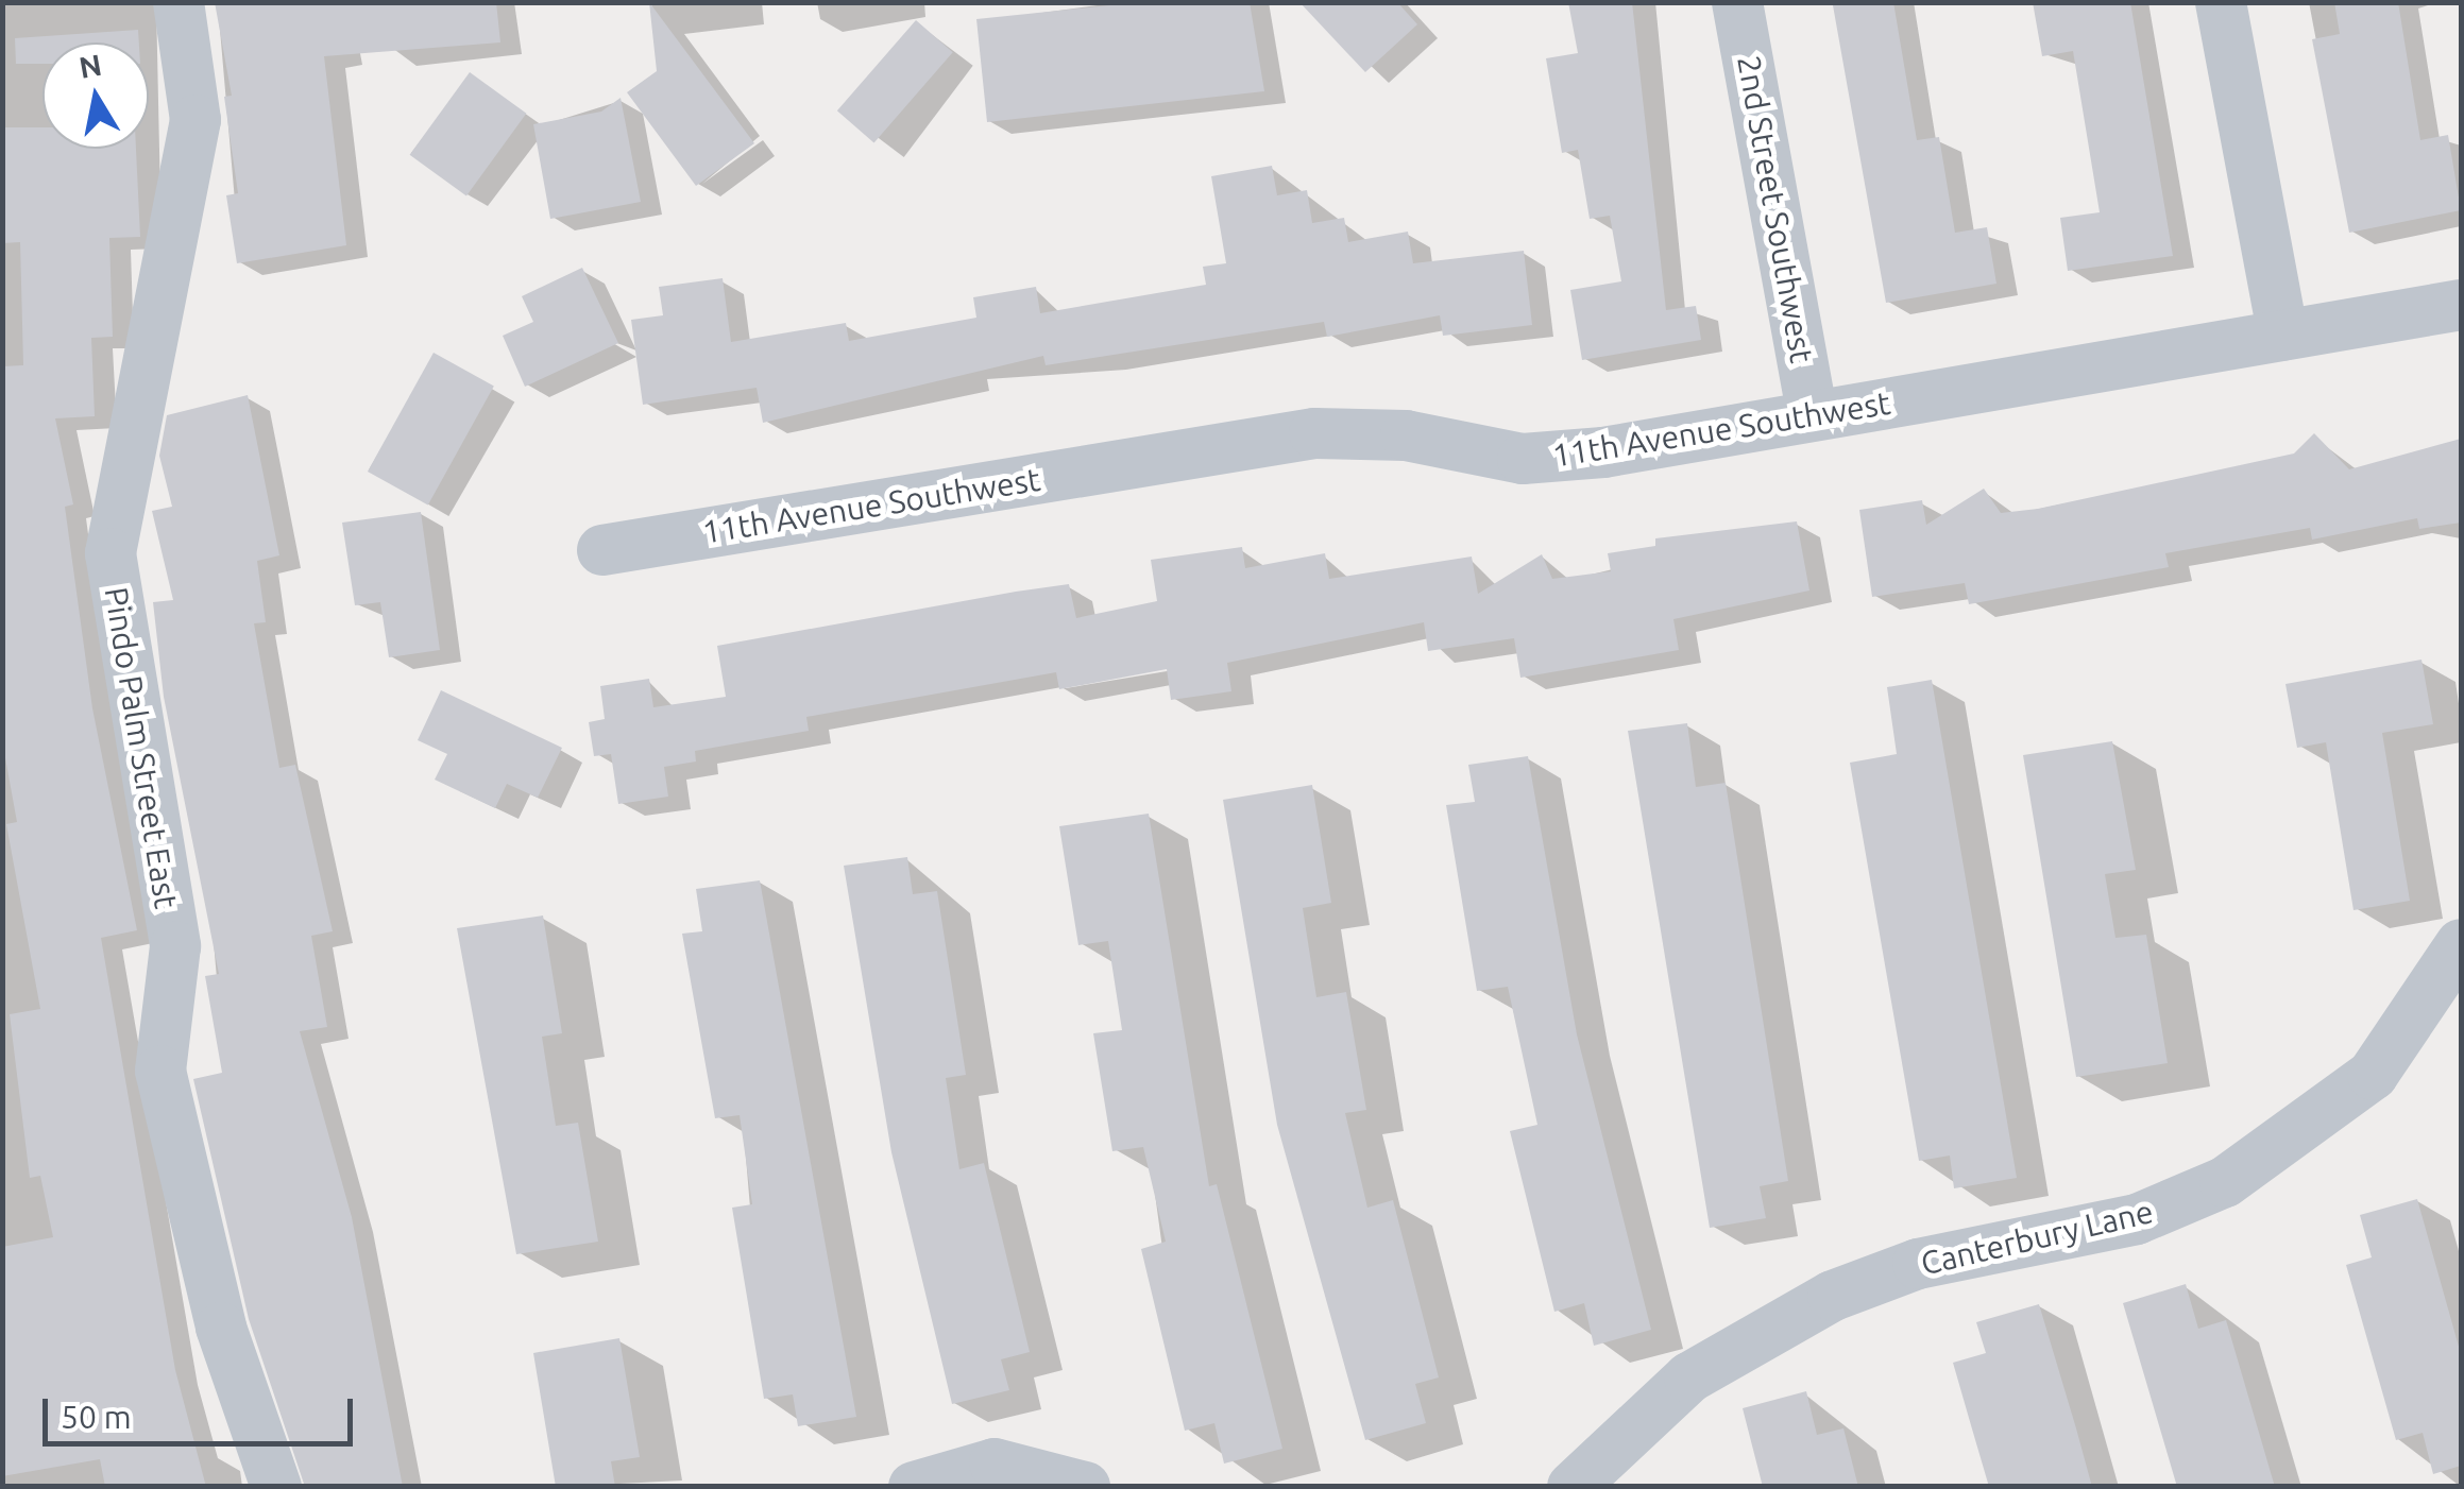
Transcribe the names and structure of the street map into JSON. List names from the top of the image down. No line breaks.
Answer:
{"streets":{"street":["2nd Street Southwest","11th Avenue Southwest","Pindo Palm Street East","Canterbury Lane"]},"crossings":[["2nd Street Southwest","11th Avenue Southwest"]],"scale_bar":"50 m","north":"top"}
